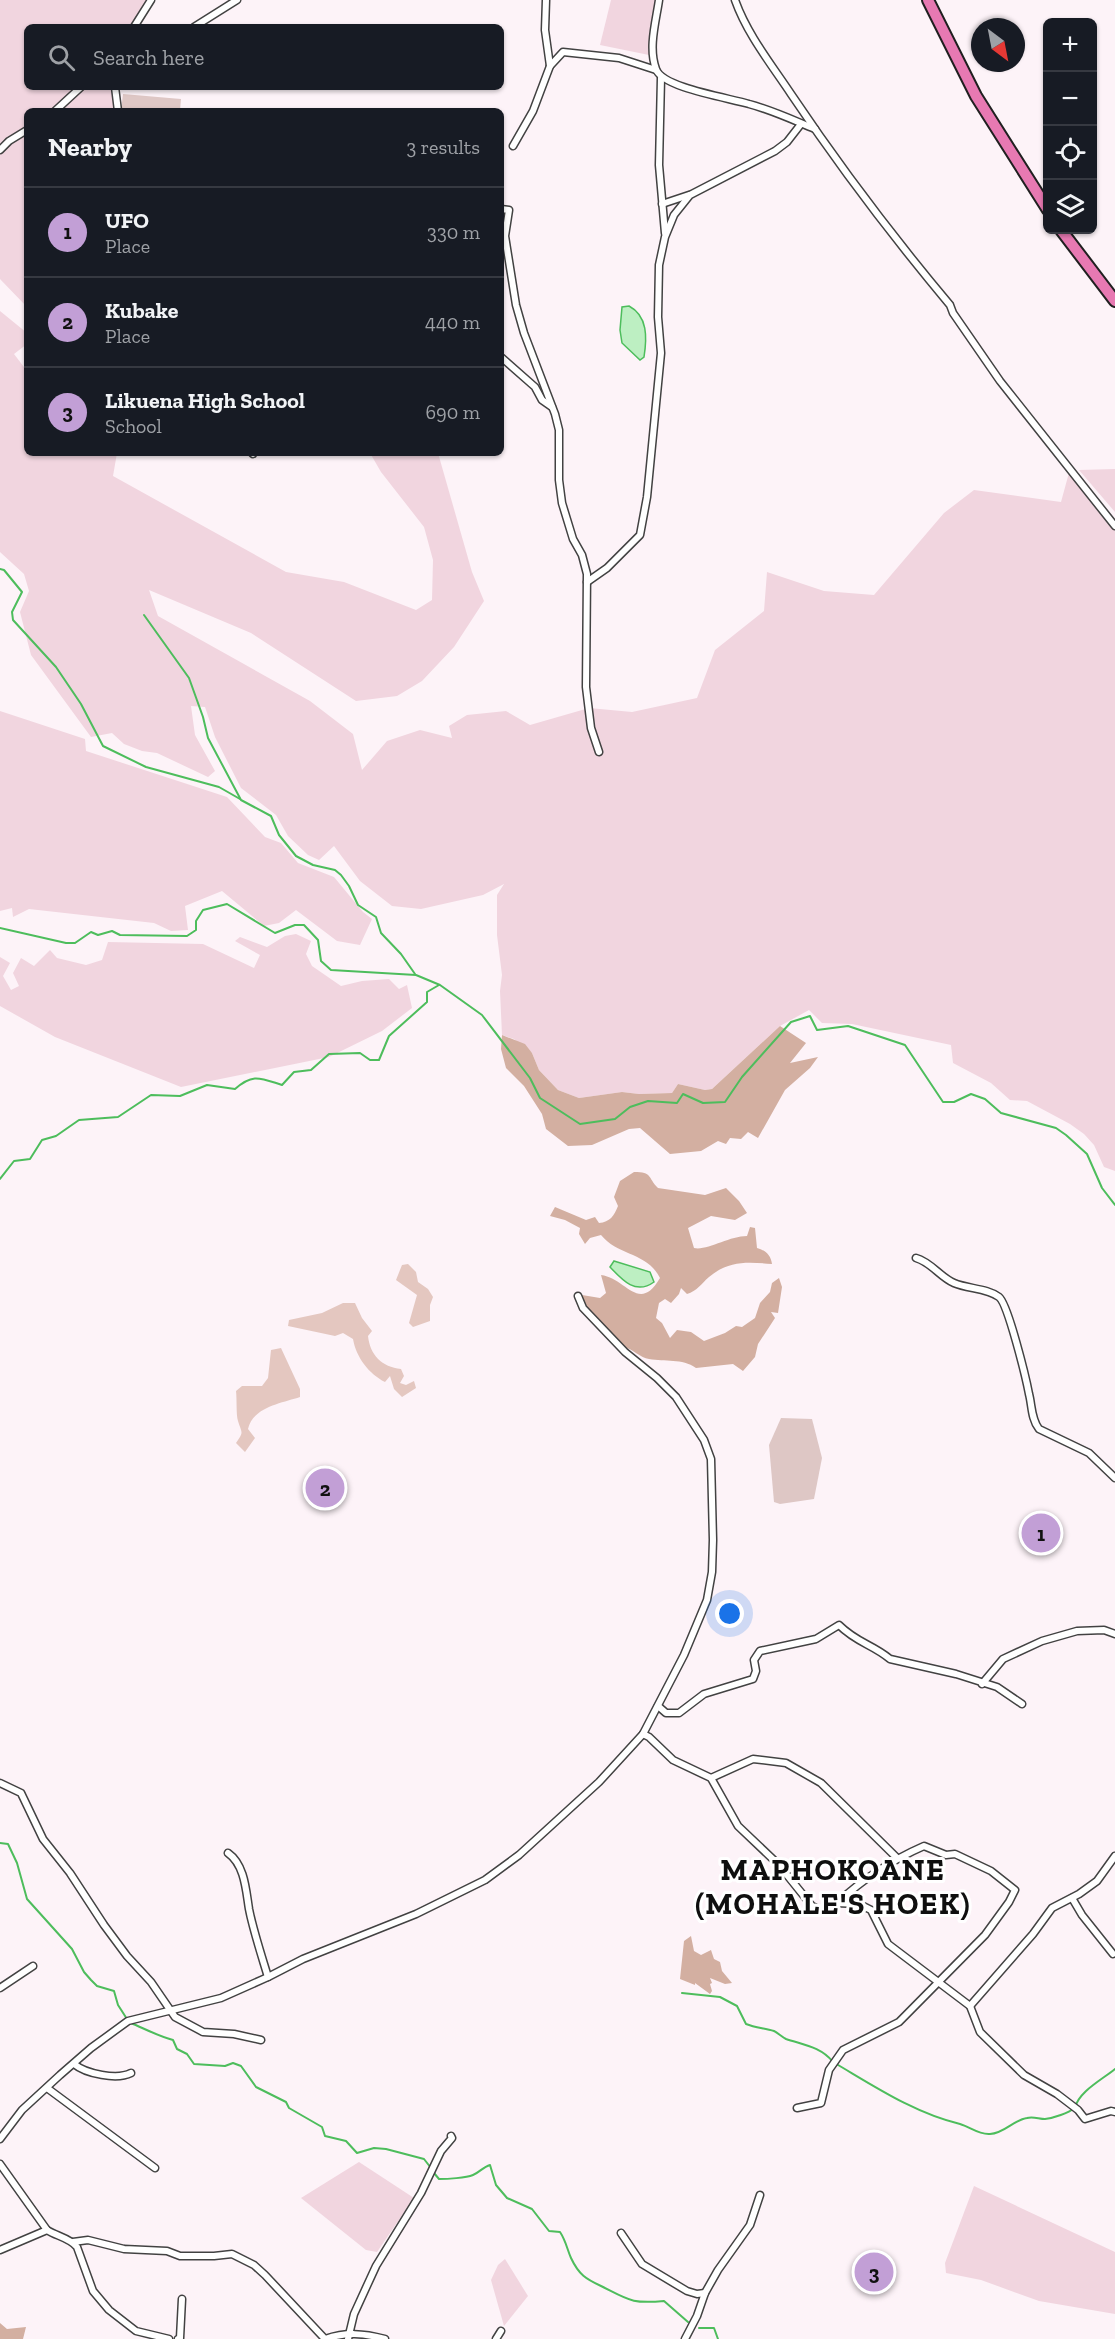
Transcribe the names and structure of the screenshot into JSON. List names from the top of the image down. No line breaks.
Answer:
{"districts":["MAPHOKOANE (MOHALE'S HOEK)"],"north":"bottom right","page":{"map_buttons":["+","−"],"search":"Search here","heading":["Nearby","3 results"],"list":[{"mark":"1","name":"UFO","note":"Place","value":"330 m"},{"mark":"2","name":"Kubake","note":"Place","value":"440 m"},{"mark":"3","name":"Likuena High School","note":"School","value":"690 m"}],"pins":["2","1","3"]}}
